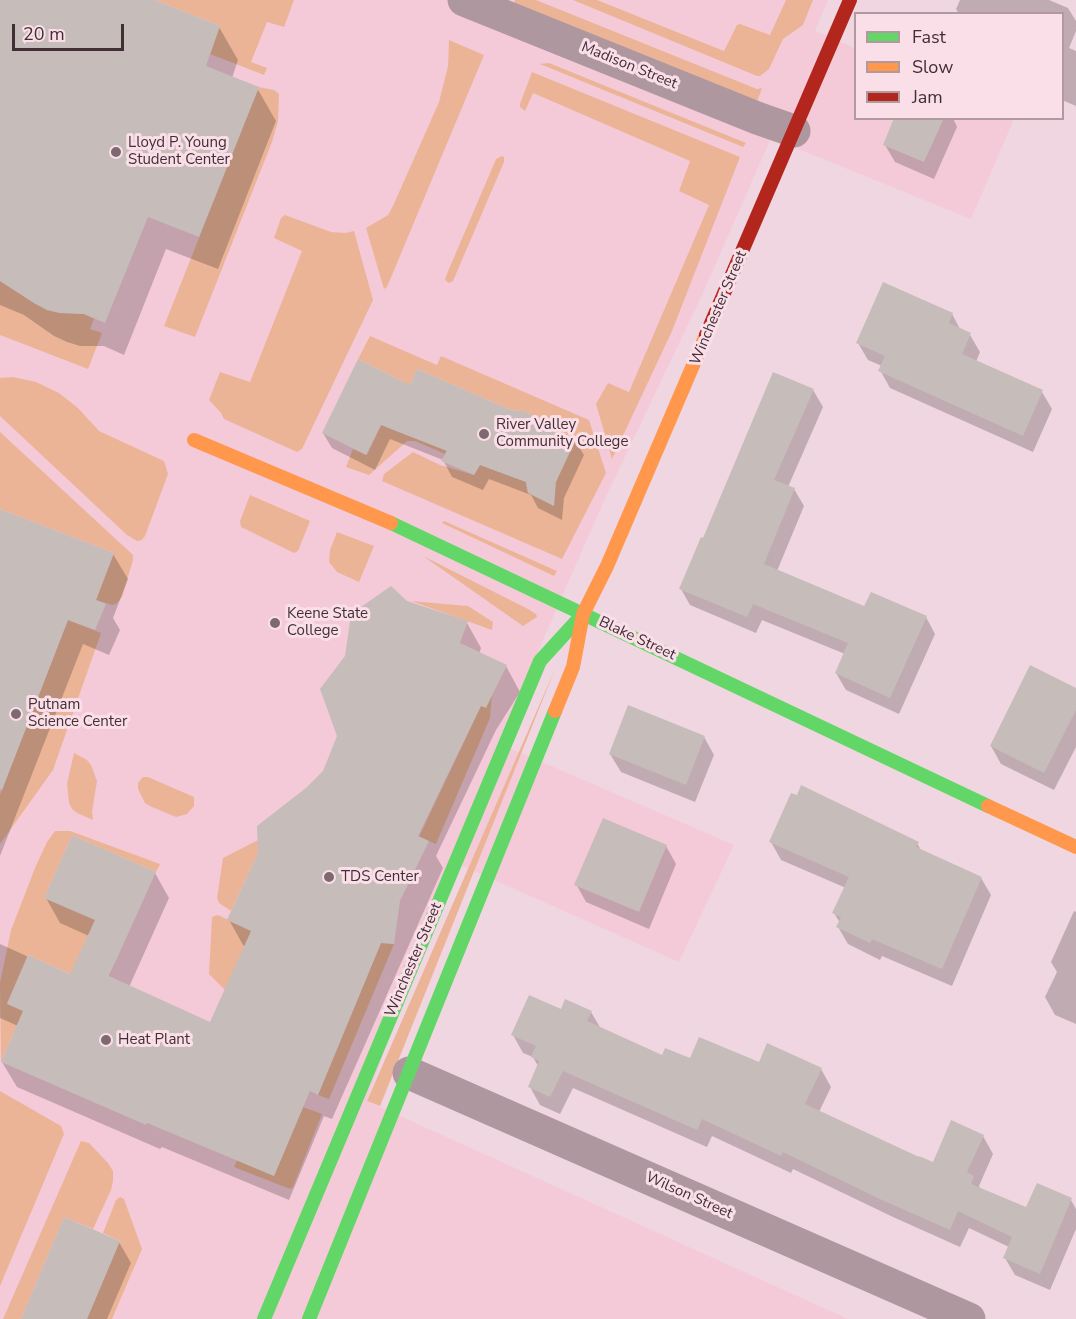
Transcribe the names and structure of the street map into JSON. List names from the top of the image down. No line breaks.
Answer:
{"streets":{"street":["Madison Street","Winchester Street","Blake Street","Wilson Street"]},"crossings":[["Madison Street","Winchester Street"],["Winchester Street","Blake Street"],["Winchester Street","Wilson Street"]],"places":["Lloyd P. Young Student Center","River Valley Community College","Keene State College","Putnam Science Center","TDS Center","Heat Plant"],"legend":["Fast","Slow","Jam"],"scale_bar":"20 m"}
